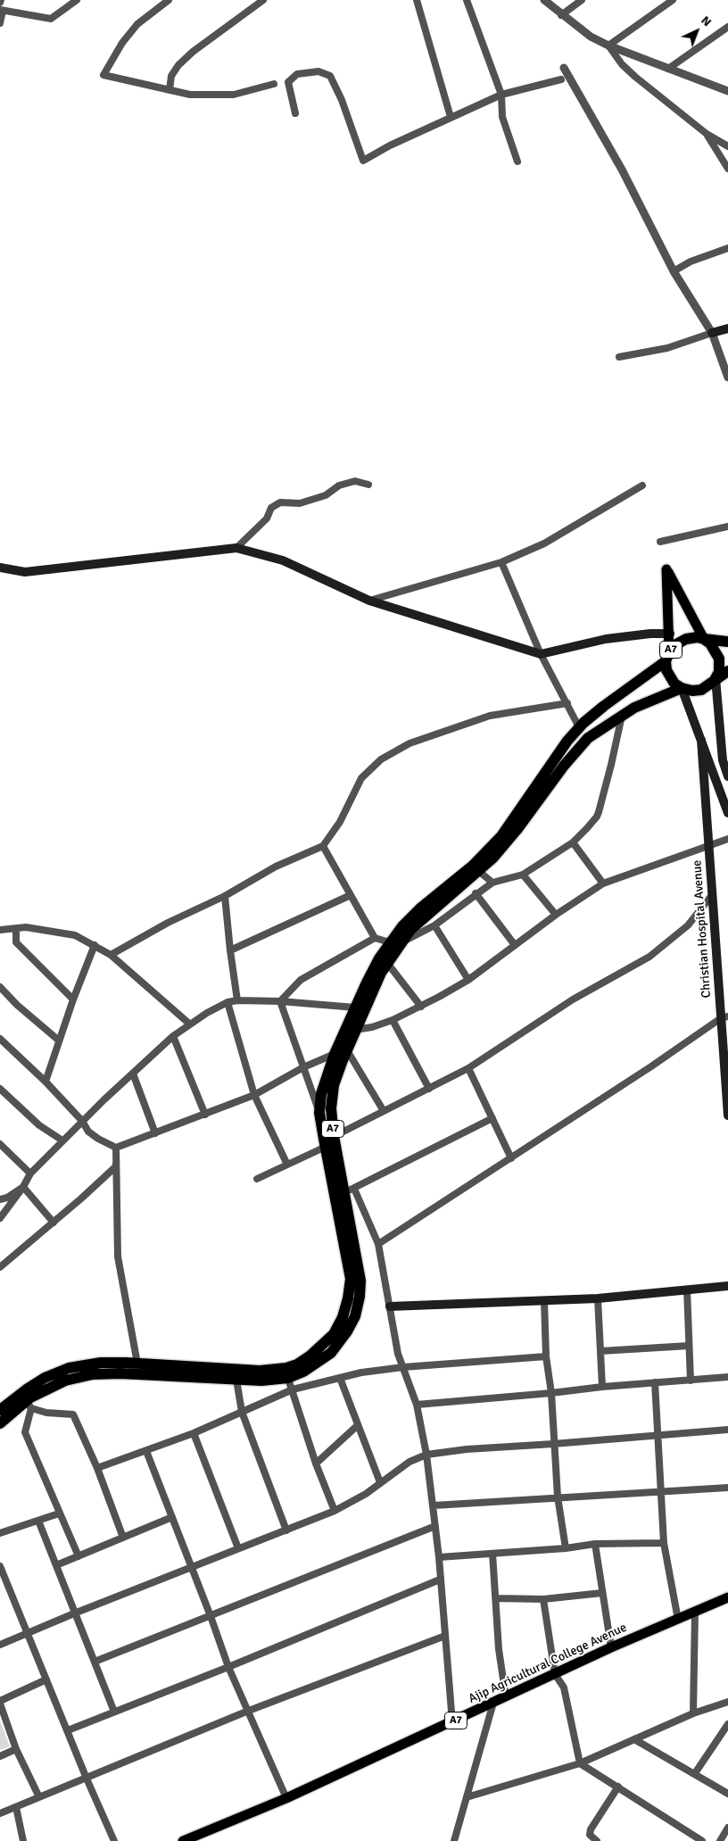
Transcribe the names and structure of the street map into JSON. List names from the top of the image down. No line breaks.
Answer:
{"streets":{"highway":["A7"],"main road":["Christian Hospital Avenue","Ajip Agricultural College Avenue"]},"north":"top right"}
